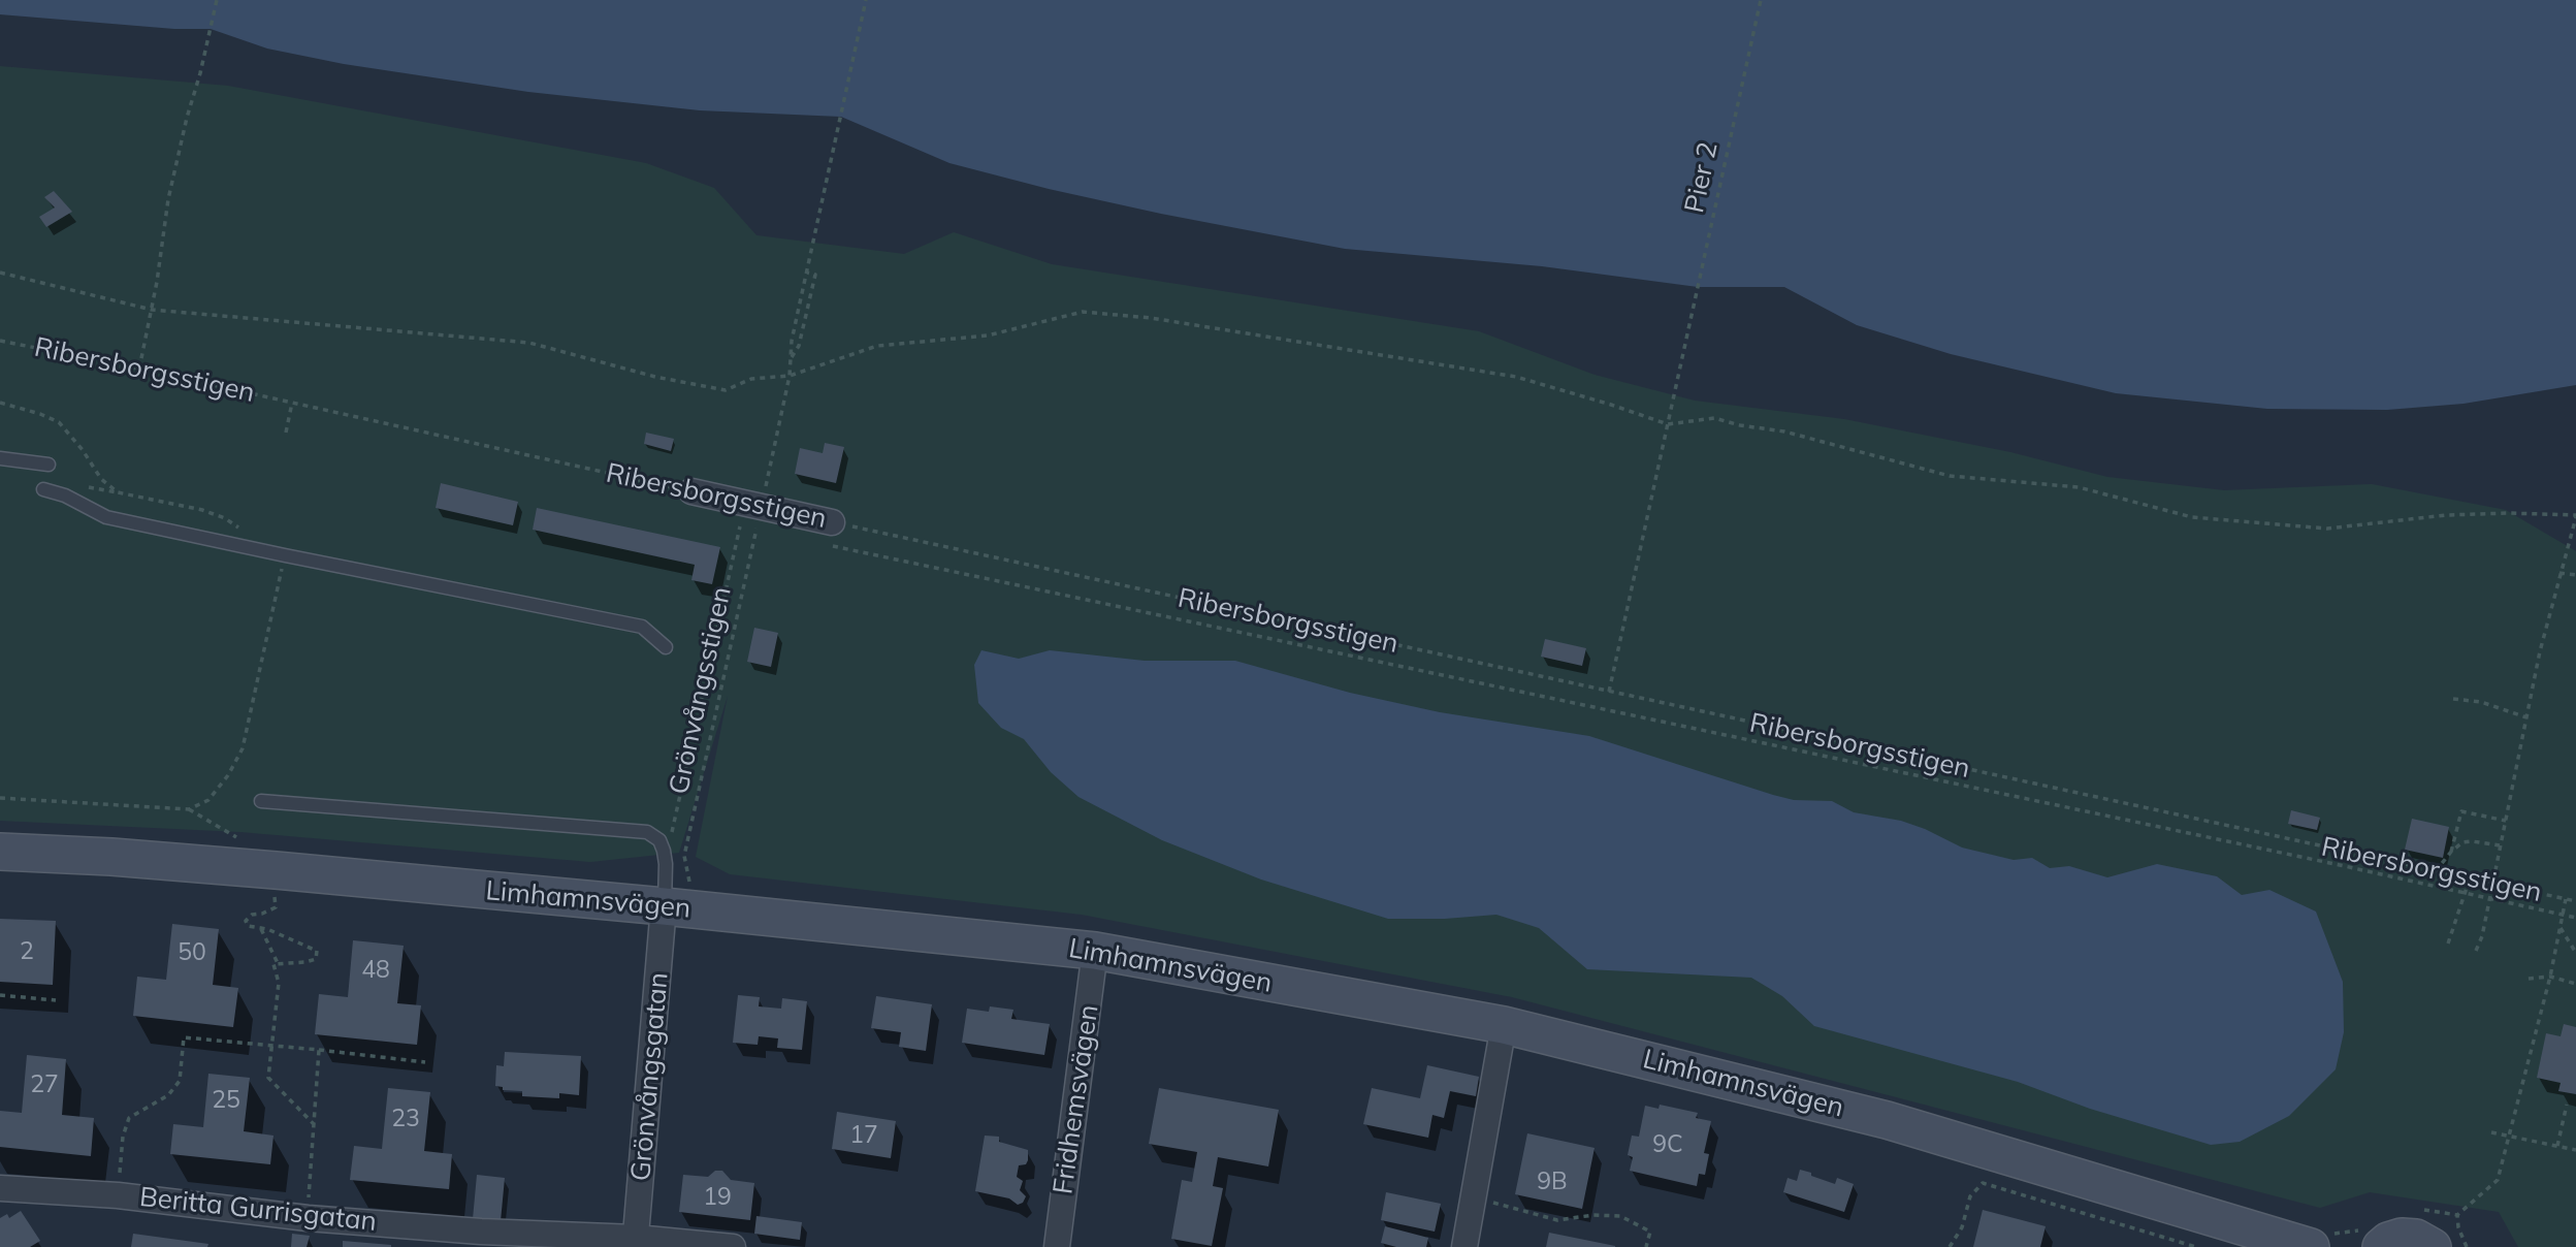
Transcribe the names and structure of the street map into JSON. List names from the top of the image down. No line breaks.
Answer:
{"streets":{"main road":["Limhamnsvägen"],"street":["Ribersborgsstigen","Grönvångsgatan","Fridhemsvägen","Beritta Gurrisgatan"],"path":["Pier 2","Grönvångsstigen"]},"crossings":[["Pier 2","Ribersborgsstigen"],["Ribersborgsstigen","Grönvångsstigen"],["Limhamnsvägen","Grönvångsgatan"],["Limhamnsvägen","Fridhemsvägen"],["Grönvångsgatan","Beritta Gurrisgatan"]],"house_numbers":["2","50","48","27","25","23","17","9C","9B","19"]}
